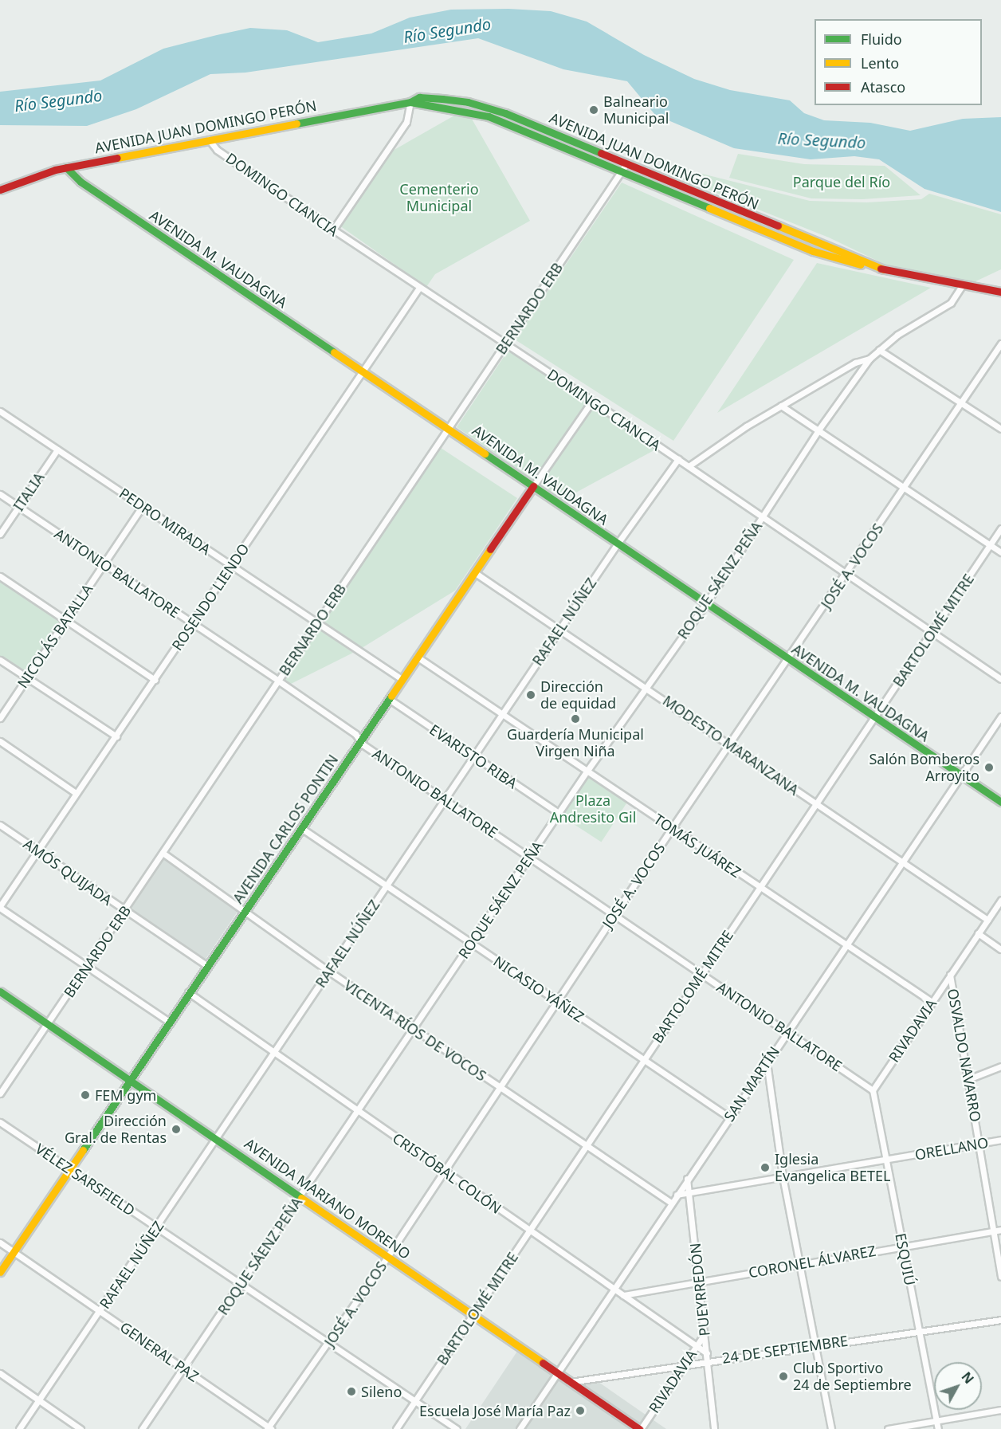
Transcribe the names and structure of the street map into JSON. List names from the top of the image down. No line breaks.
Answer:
{"streets":{"main road":["AVENIDA JUAN DOMINGO PERÓN","AVENIDA M. VAUDAGNA","AVENIDA CARLOS PONTIN","AVENIDA MARIANO MORENO"],"street":["DOMINGO CIANCIA","BERNARDO ERB","ITALIA","PEDRO MIRADA","JOSÉ A. VOCOS","ANTONIO BALLATORE","ROQUE SÁENZ PEÑA","ROSENDO LIENDO","RAFAEL NÚÑEZ","BARTOLOMÉ MITRE","NICOLÁS BATALLA","MODESTO MARANZANA","EVARISTO RIBA","TOMÁS JUÁREZ","AMÓS QUIJADA","NICASIO YÁÑEZ","VICENTA RÍOS DE VOCOS","RIVADAVIA","OSVALDO NAVARRO","SAN MARTÍN","ORELLANO","CRISTÓBAL COLÓN","VÉLEZ SARSFIELD","ESQUIÚ","CORONEL ÁLVAREZ","PUEYRREDÓN","24 DE SEPTIEMBRE","GENERAL PAZ"]},"crossings":[["AVENIDA JUAN DOMINGO PERÓN","DOMINGO CIANCIA"],["AVENIDA JUAN DOMINGO PERÓN","AVENIDA M. VAUDAGNA"],["AVENIDA JUAN DOMINGO PERÓN","BERNARDO ERB"],["AVENIDA JUAN DOMINGO PERÓN","ROQUE SÁENZ PEÑA"],["DOMINGO CIANCIA","BERNARDO ERB"],["DOMINGO CIANCIA","JOSÉ A. VOCOS"],["DOMINGO CIANCIA","ROQUE SÁENZ PEÑA"],["DOMINGO CIANCIA","ROSENDO LIENDO"],["DOMINGO CIANCIA","RAFAEL NÚÑEZ"],["DOMINGO CIANCIA","BARTOLOMÉ MITRE"],["DOMINGO CIANCIA","AVENIDA CARLOS PONTIN"],["AVENIDA M. VAUDAGNA","BERNARDO ERB"],["AVENIDA M. VAUDAGNA","JOSÉ A. VOCOS"],["AVENIDA M. VAUDAGNA","ROQUE SÁENZ PEÑA"],["AVENIDA M. VAUDAGNA","ROSENDO LIENDO"],["AVENIDA M. VAUDAGNA","RAFAEL NÚÑEZ"],["AVENIDA M. VAUDAGNA","BARTOLOMÉ MITRE"],["AVENIDA M. VAUDAGNA","AVENIDA CARLOS PONTIN"],["AVENIDA M. VAUDAGNA","SAN MARTÍN"],["BERNARDO ERB","PEDRO MIRADA"],["BERNARDO ERB","ANTONIO BALLATORE"],["BERNARDO ERB","AMÓS QUIJADA"],["BERNARDO ERB","VICENTA RÍOS DE VOCOS"],["BERNARDO ERB","AVENIDA MARIANO MORENO"],["ITALIA","PEDRO MIRADA"],["ITALIA","ANTONIO BALLATORE"],["PEDRO MIRADA","ROSENDO LIENDO"],["PEDRO MIRADA","NICOLÁS BATALLA"],["PEDRO MIRADA","AVENIDA CARLOS PONTIN"],["JOSÉ A. VOCOS","ANTONIO BALLATORE"],["JOSÉ A. VOCOS","MODESTO MARANZANA"],["JOSÉ A. VOCOS","TOMÁS JUÁREZ"],["JOSÉ A. VOCOS","NICASIO YÁÑEZ"],["JOSÉ A. VOCOS","VICENTA RÍOS DE VOCOS"],["JOSÉ A. VOCOS","CRISTÓBAL COLÓN"],["JOSÉ A. VOCOS","VÉLEZ SARSFIELD"],["JOSÉ A. VOCOS","AVENIDA MARIANO MORENO"],["JOSÉ A. VOCOS","GENERAL PAZ"],["ANTONIO BALLATORE","ROQUE SÁENZ PEÑA"],["ANTONIO BALLATORE","ROSENDO LIENDO"],["ANTONIO BALLATORE","RAFAEL NÚÑEZ"],["ANTONIO BALLATORE","BARTOLOMÉ MITRE"],["ANTONIO BALLATORE","NICOLÁS BATALLA"],["ANTONIO BALLATORE","AVENIDA CARLOS PONTIN"],["ANTONIO BALLATORE","RIVADAVIA"],["ANTONIO BALLATORE","SAN MARTÍN"],["ANTONIO BALLATORE","ESQUIÚ"],["ROQUE SÁENZ PEÑA","MODESTO MARANZANA"],["ROQUE SÁENZ PEÑA","EVARISTO RIBA"],["ROQUE SÁENZ PEÑA","TOMÁS JUÁREZ"],["ROQUE SÁENZ PEÑA","NICASIO YÁÑEZ"],["ROQUE SÁENZ PEÑA","VICENTA RÍOS DE VOCOS"],["ROQUE SÁENZ PEÑA","CRISTÓBAL COLÓN"],["ROQUE SÁENZ PEÑA","VÉLEZ SARSFIELD"],["ROQUE SÁENZ PEÑA","AVENIDA MARIANO MORENO"],["ROQUE SÁENZ PEÑA","GENERAL PAZ"],["ROSENDO LIENDO","AMÓS QUIJADA"],["RAFAEL NÚÑEZ","MODESTO MARANZANA"],["RAFAEL NÚÑEZ","EVARISTO RIBA"],["RAFAEL NÚÑEZ","TOMÁS JUÁREZ"],["RAFAEL NÚÑEZ","NICASIO YÁÑEZ"],["RAFAEL NÚÑEZ","VICENTA RÍOS DE VOCOS"],["RAFAEL NÚÑEZ","CRISTÓBAL COLÓN"],["RAFAEL NÚÑEZ","VÉLEZ SARSFIELD"],["RAFAEL NÚÑEZ","AVENIDA MARIANO MORENO"],["RAFAEL NÚÑEZ","GENERAL PAZ"],["BARTOLOMÉ MITRE","MODESTO MARANZANA"],["BARTOLOMÉ MITRE","TOMÁS JUÁREZ"],["BARTOLOMÉ MITRE","NICASIO YÁÑEZ"],["BARTOLOMÉ MITRE","VICENTA RÍOS DE VOCOS"],["BARTOLOMÉ MITRE","CRISTÓBAL COLÓN"],["BARTOLOMÉ MITRE","VÉLEZ SARSFIELD"],["BARTOLOMÉ MITRE","AVENIDA MARIANO MORENO"],["MODESTO MARANZANA","AVENIDA CARLOS PONTIN"],["MODESTO MARANZANA","RIVADAVIA"],["MODESTO MARANZANA","SAN MARTÍN"],["EVARISTO RIBA","AVENIDA CARLOS PONTIN"],["AVENIDA CARLOS PONTIN","TOMÁS JUÁREZ"],["AVENIDA CARLOS PONTIN","AMÓS QUIJADA"],["AVENIDA CARLOS PONTIN","NICASIO YÁÑEZ"],["AVENIDA CARLOS PONTIN","VICENTA RÍOS DE VOCOS"],["AVENIDA CARLOS PONTIN","CRISTÓBAL COLÓN"],["AVENIDA CARLOS PONTIN","VÉLEZ SARSFIELD"],["AVENIDA CARLOS PONTIN","AVENIDA MARIANO MORENO"],["AVENIDA CARLOS PONTIN","GENERAL PAZ"],["TOMÁS JUÁREZ","RIVADAVIA"],["TOMÁS JUÁREZ","SAN MARTÍN"],["NICASIO YÁÑEZ","SAN MARTÍN"],["VICENTA RÍOS DE VOCOS","SAN MARTÍN"],["RIVADAVIA","OSVALDO NAVARRO"],["RIVADAVIA","CRISTÓBAL COLÓN"],["RIVADAVIA","AVENIDA MARIANO MORENO"],["RIVADAVIA","ESQUIÚ"],["RIVADAVIA","PUEYRREDÓN"],["RIVADAVIA","24 DE SEPTIEMBRE"],["OSVALDO NAVARRO","ORELLANO"],["OSVALDO NAVARRO","CORONEL ÁLVAREZ"],["SAN MARTÍN","ORELLANO"],["SAN MARTÍN","CRISTÓBAL COLÓN"],["SAN MARTÍN","AVENIDA MARIANO MORENO"],["SAN MARTÍN","PUEYRREDÓN"],["ORELLANO","ESQUIÚ"],["ORELLANO","PUEYRREDÓN"],["CRISTÓBAL COLÓN","CORONEL ÁLVAREZ"],["CRISTÓBAL COLÓN","PUEYRREDÓN"],["AVENIDA MARIANO MORENO","24 DE SEPTIEMBRE"],["ESQUIÚ","CORONEL ÁLVAREZ"],["ESQUIÚ","24 DE SEPTIEMBRE"],["CORONEL ÁLVAREZ","PUEYRREDÓN"],["PUEYRREDÓN","24 DE SEPTIEMBRE"]],"water":["Río Segundo"],"parks":["Parque del Río","Cementerio Municipal","Plaza Andresito Gil"],"places":["Balneario Municipal","Dirección de equidad","Guardería Municipal Virgen Niña","Salón Bomberos Arroyito","FEM gym","Dirección Gral. de Rentas","Iglesia Evangelica BETEL","Club Sportivo 24 de Septiembre","Sileno","Escuela José María Paz"],"legend":["Fluido","Lento","Atasco"],"north":"top right"}
